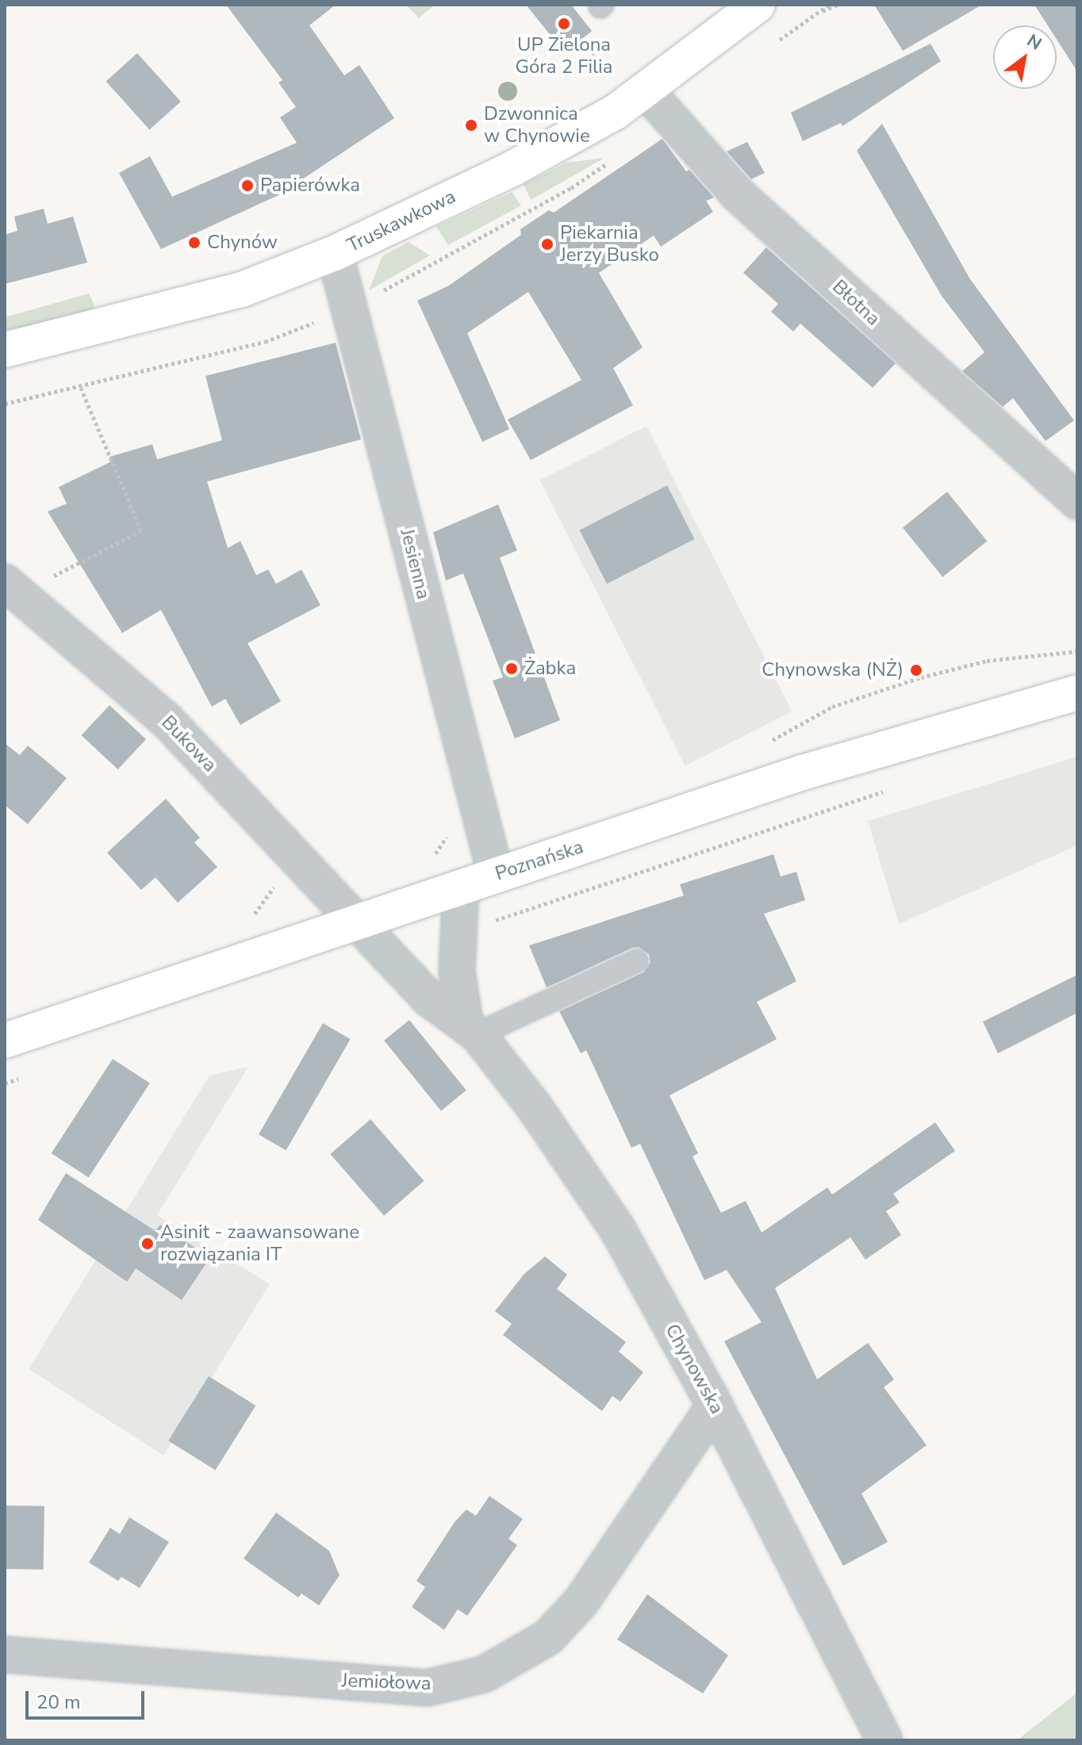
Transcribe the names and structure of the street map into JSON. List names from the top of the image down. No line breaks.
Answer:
{"streets":{"street":["Truskawkowa","Błotna","Jesienna","Bukowa","Poznańska","Chynowska","Jemiołowa"]},"crossings":[["Truskawkowa","Błotna"],["Truskawkowa","Jesienna"],["Jesienna","Poznańska"],["Bukowa","Poznańska"],["Bukowa","Chynowska"],["Poznańska","Chynowska"],["Chynowska","Jemiołowa"]],"places":["UP Zielona Góra 2 Filia","Dzwonnica w Chynowie","Papierówka","Chynów","Piekarnia Jerzy Busko","Żabka","Chynowska (NŻ)","Asinit - zaawansowane rozwiązania IT"],"scale_bar":"20 m","north":"top right"}
